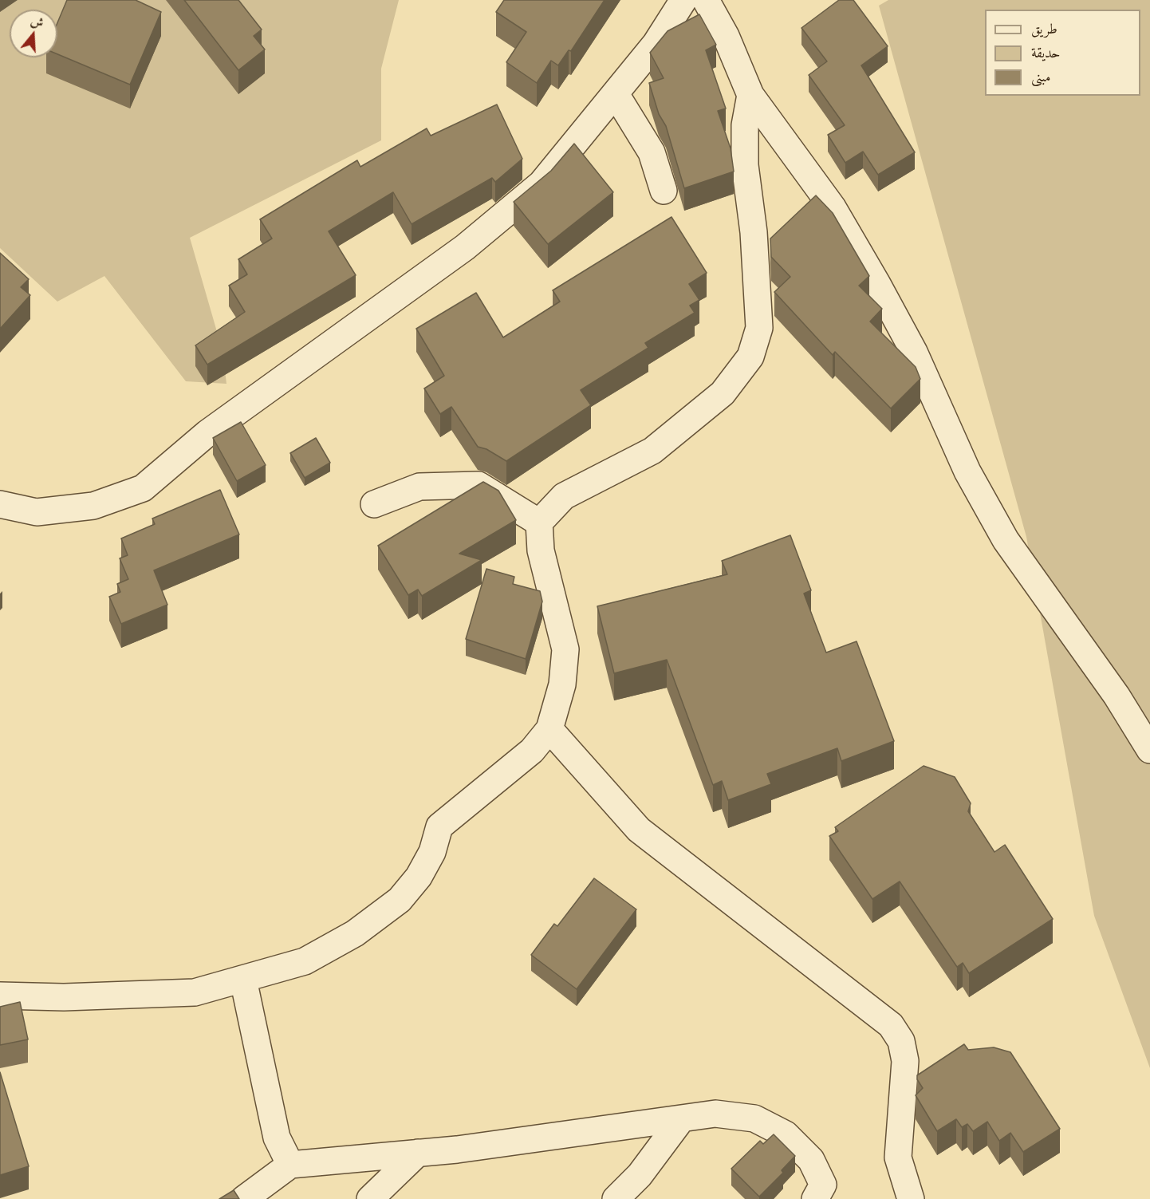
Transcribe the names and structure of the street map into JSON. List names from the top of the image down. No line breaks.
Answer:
{"legend":["طريق","حديقة","مبنى"],"north":"top"}
